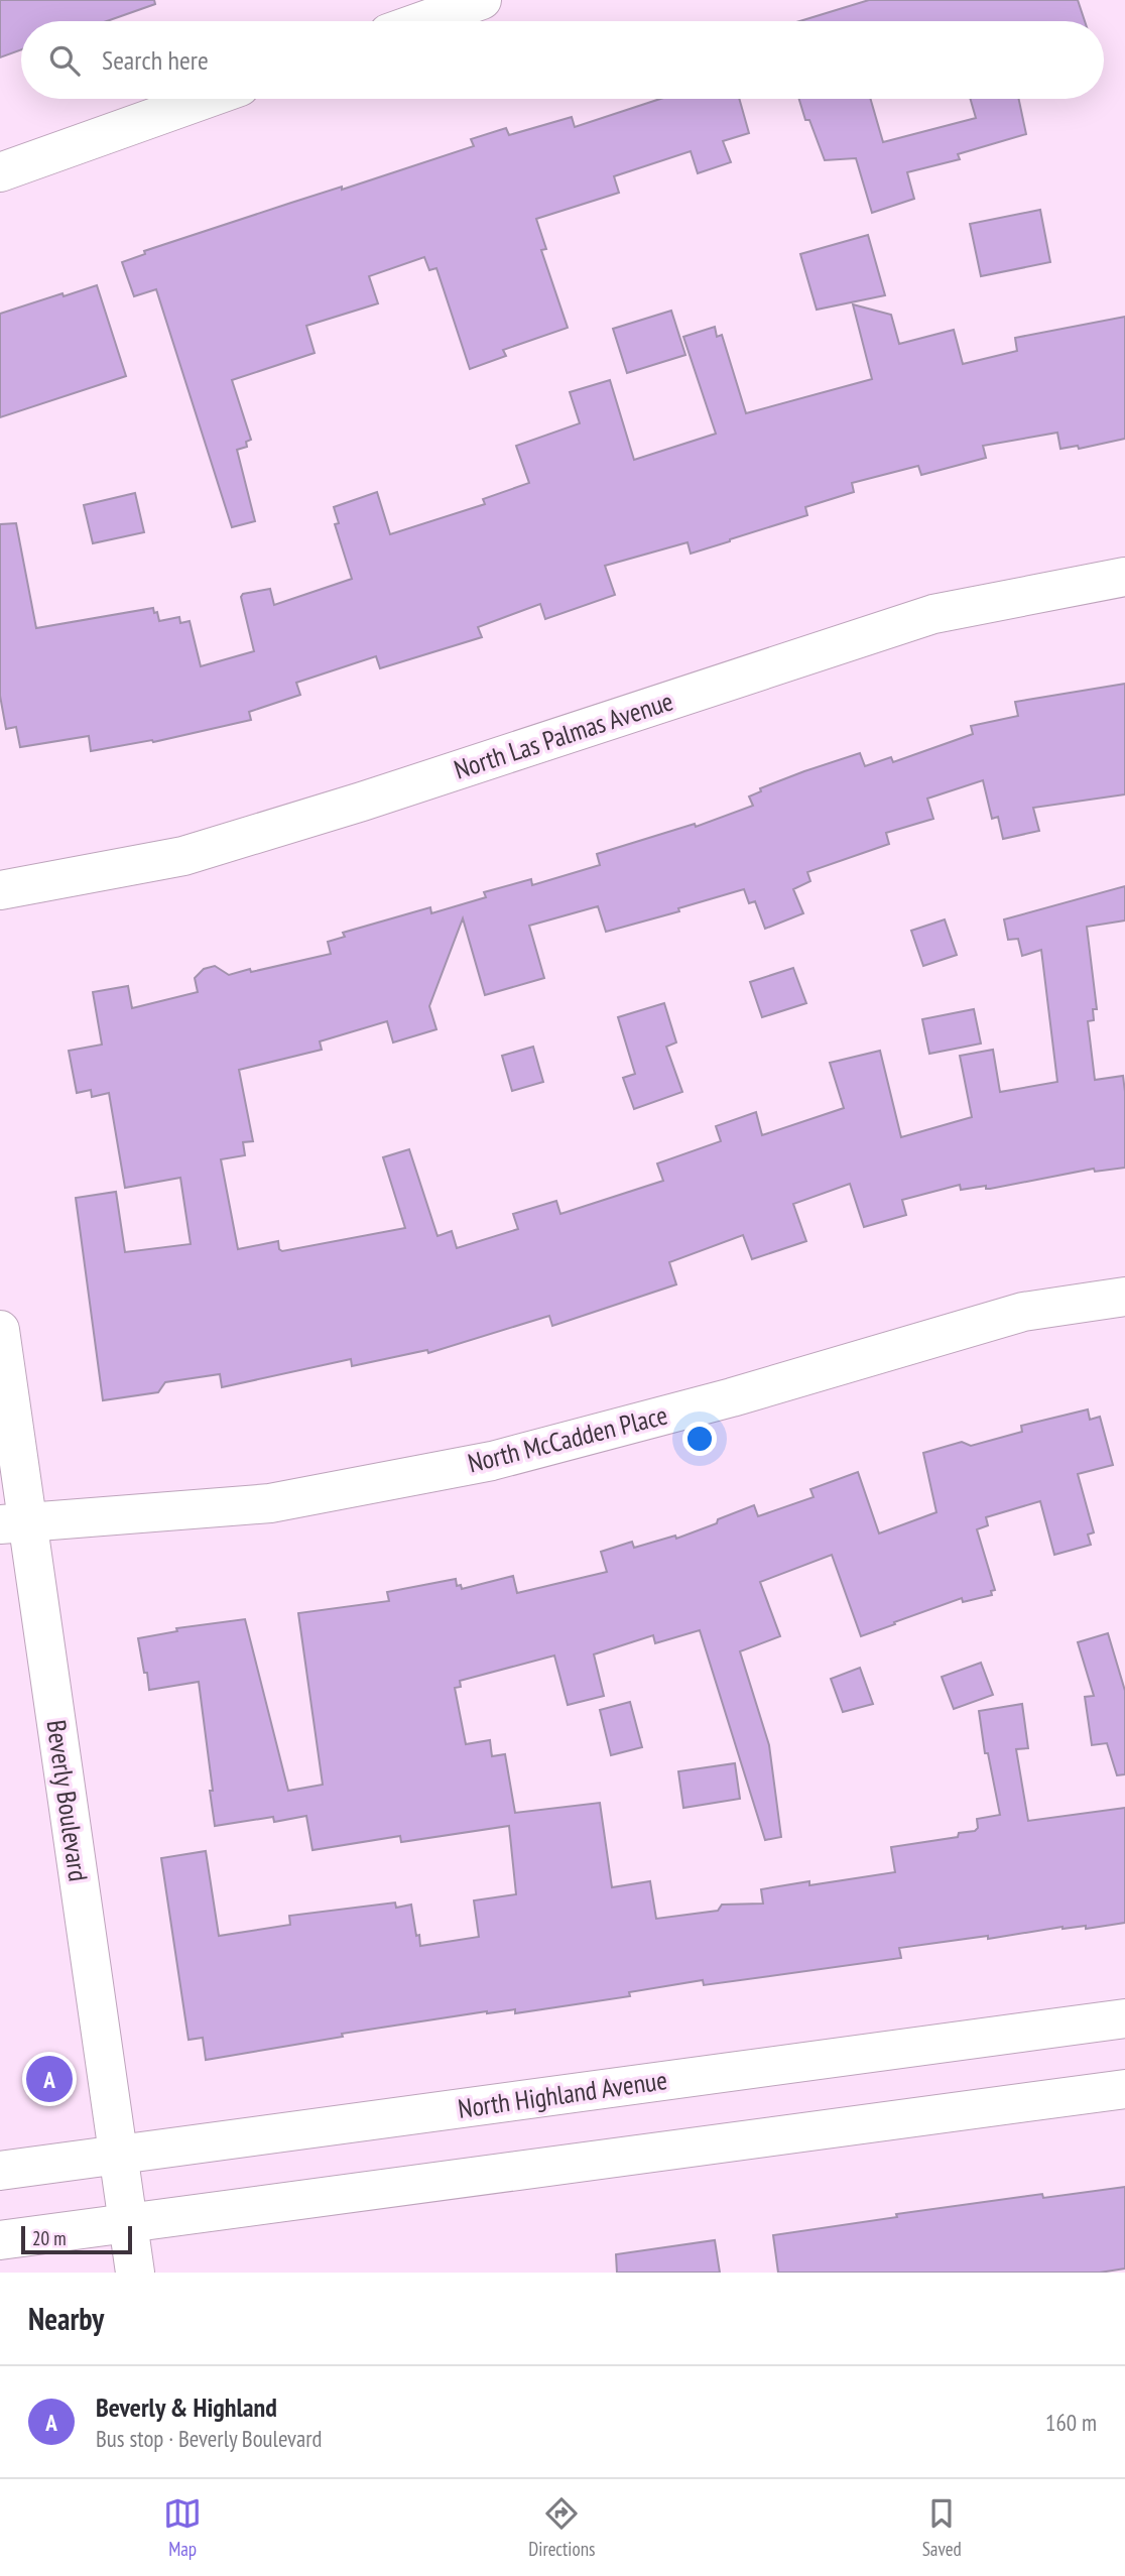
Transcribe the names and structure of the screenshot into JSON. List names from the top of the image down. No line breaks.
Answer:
{"streets":{"main road":["North Las Palmas Avenue","North McCadden Place","Beverly Boulevard","North Highland Avenue"]},"crossings":[["North McCadden Place","Beverly Boulevard"],["Beverly Boulevard","North Highland Avenue"]],"scale_bar":"20 m","page":{"search":"Search here","pins":"A","scale":"20 m","heading":"Nearby","list":[{"mark":"A","name":"Beverly & Highland","note":"Bus stop · Beverly Boulevard","value":"160 m"}],"nav":["Map","Directions","Saved"]}}
